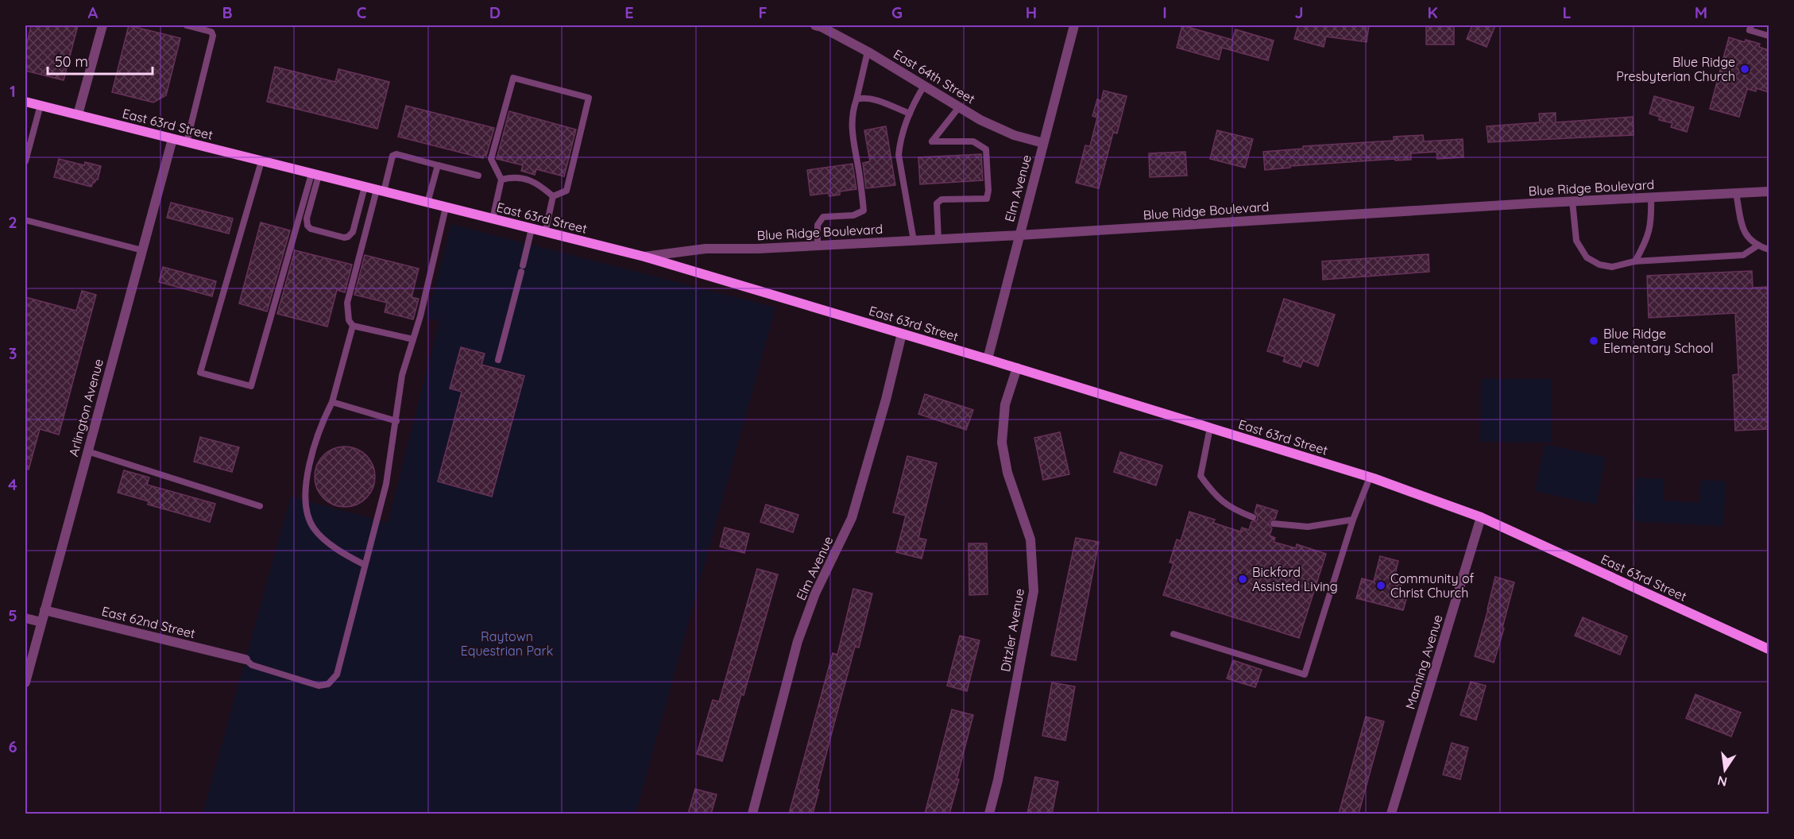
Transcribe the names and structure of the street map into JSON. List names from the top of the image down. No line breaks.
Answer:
{"streets":{"main road":["East 63rd Street"],"street":["East 64th Street","Blue Ridge Boulevard","Elm Avenue","Arlington Avenue","East 62nd Street","Ditzler Avenue","Manning Avenue"]},"crossings":[["East 64th Street","Elm Avenue"],["East 63rd Street","Blue Ridge Boulevard"],["East 63rd Street","Elm Avenue"],["East 63rd Street","Arlington Avenue"],["East 63rd Street","Ditzler Avenue"],["East 63rd Street","Manning Avenue"],["Blue Ridge Boulevard","Elm Avenue"],["Arlington Avenue","East 62nd Street"]],"parks":["Raytown Equestrian Park"],"places":["Blue Ridge Presbyterian Church","Blue Ridge Elementary School","Bickford Assisted Living","Community of Christ Church"],"scale_bar":"50 m","north":"bottom","grid":{"columns":["A","B","C","D","E","F","G","H","I","J","K","L","M"],"rows":["1","2","3","4","5","6"]}}
